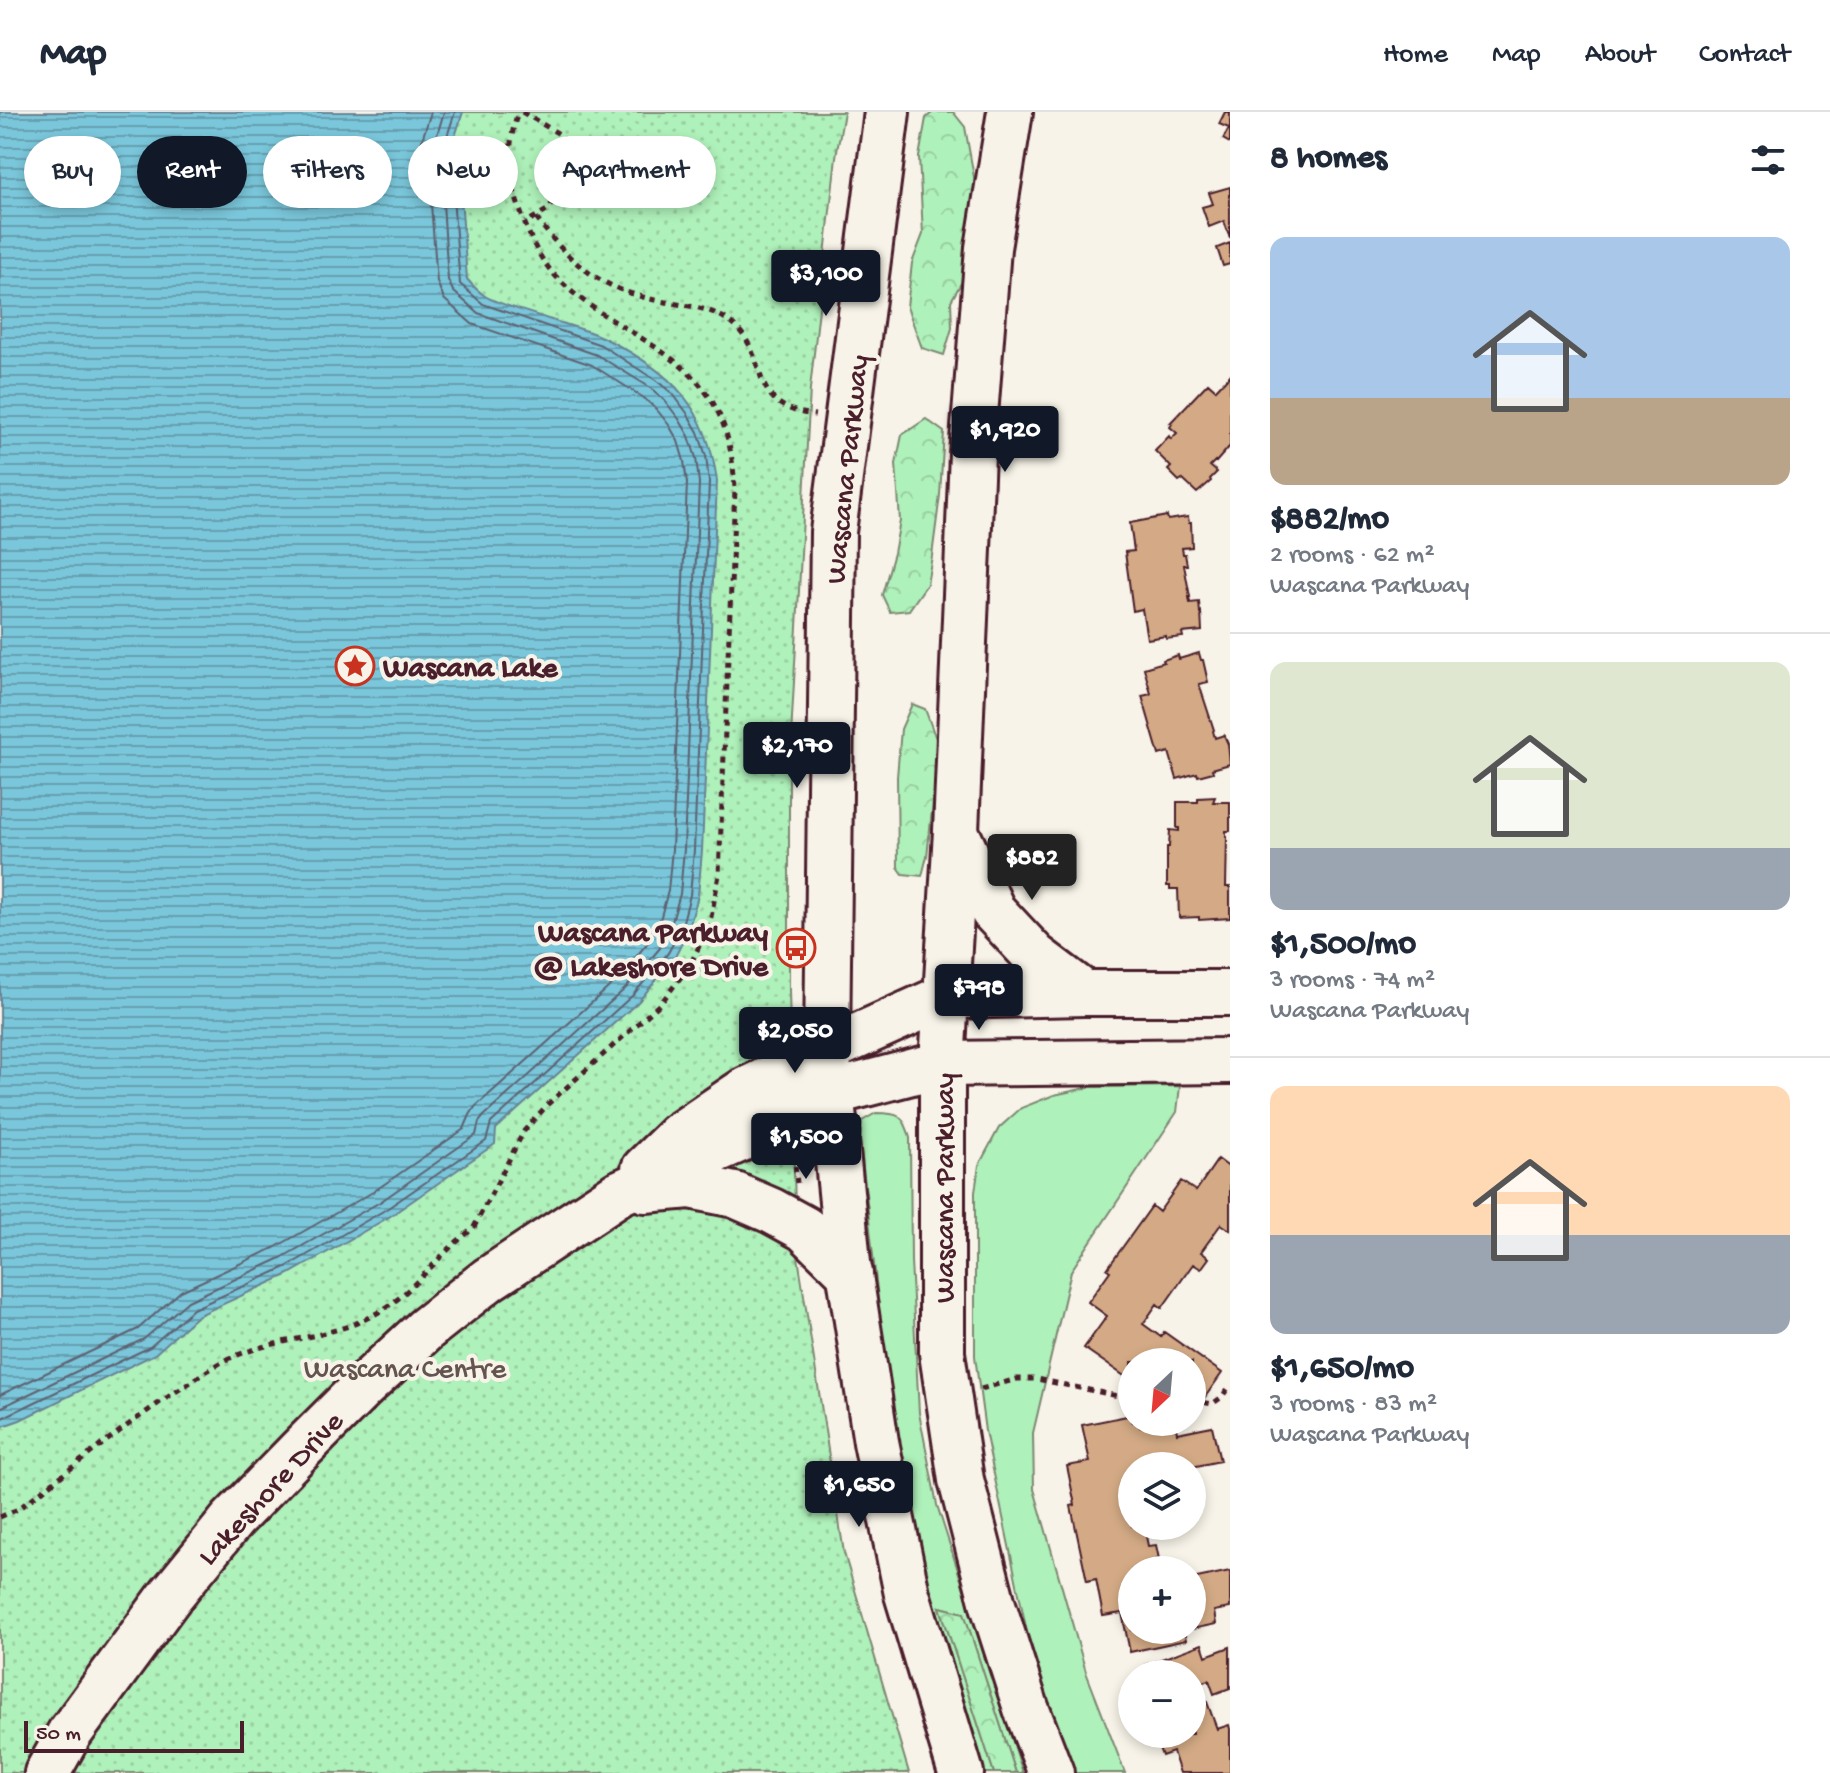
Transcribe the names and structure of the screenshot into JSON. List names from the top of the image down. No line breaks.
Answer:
{"streets":{"main road":["Wascana Parkway","Lakeshore Drive"]},"crossings":[["Wascana Parkway","Lakeshore Drive"]],"parks":["Wascana Centre"],"places":{"place":["Wascana Lake"],"bus stop":["Wascana Parkway @ Lakeshore Drive"]},"scale_bar":"50 m","north":"bottom left","page":{"header":"Map","nav":["Home","Map","About","Contact"],"heading":"8 homes","chip":["Buy","Rent","Filters","New","Apartment"],"list":[{"name":"$882/mo","note":"2 rooms · 62 m² · Wascana Parkway"},{"name":"$1,500/mo","note":"3 rooms · 74 m² · Wascana Parkway"},{"name":"$1,650/mo","note":"3 rooms · 83 m² · Wascana Parkway"}],"price":["$3,100","$1,920","$2,170","$882","$798","$2,050","$1,500","$1,650"],"map_buttons":["+","−"],"scale":"50 m"}}
